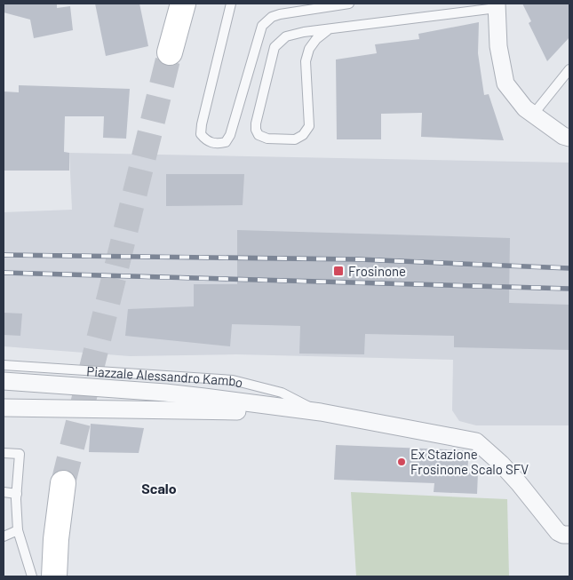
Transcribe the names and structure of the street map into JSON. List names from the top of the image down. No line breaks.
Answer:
{"streets":{"street":["Piazzale Alessandro Kambo"]},"districts":["Scalo"],"places":{"transit":["Frosinone"],"other":["Ex Stazione Frosinone Scalo SFV"]}}
